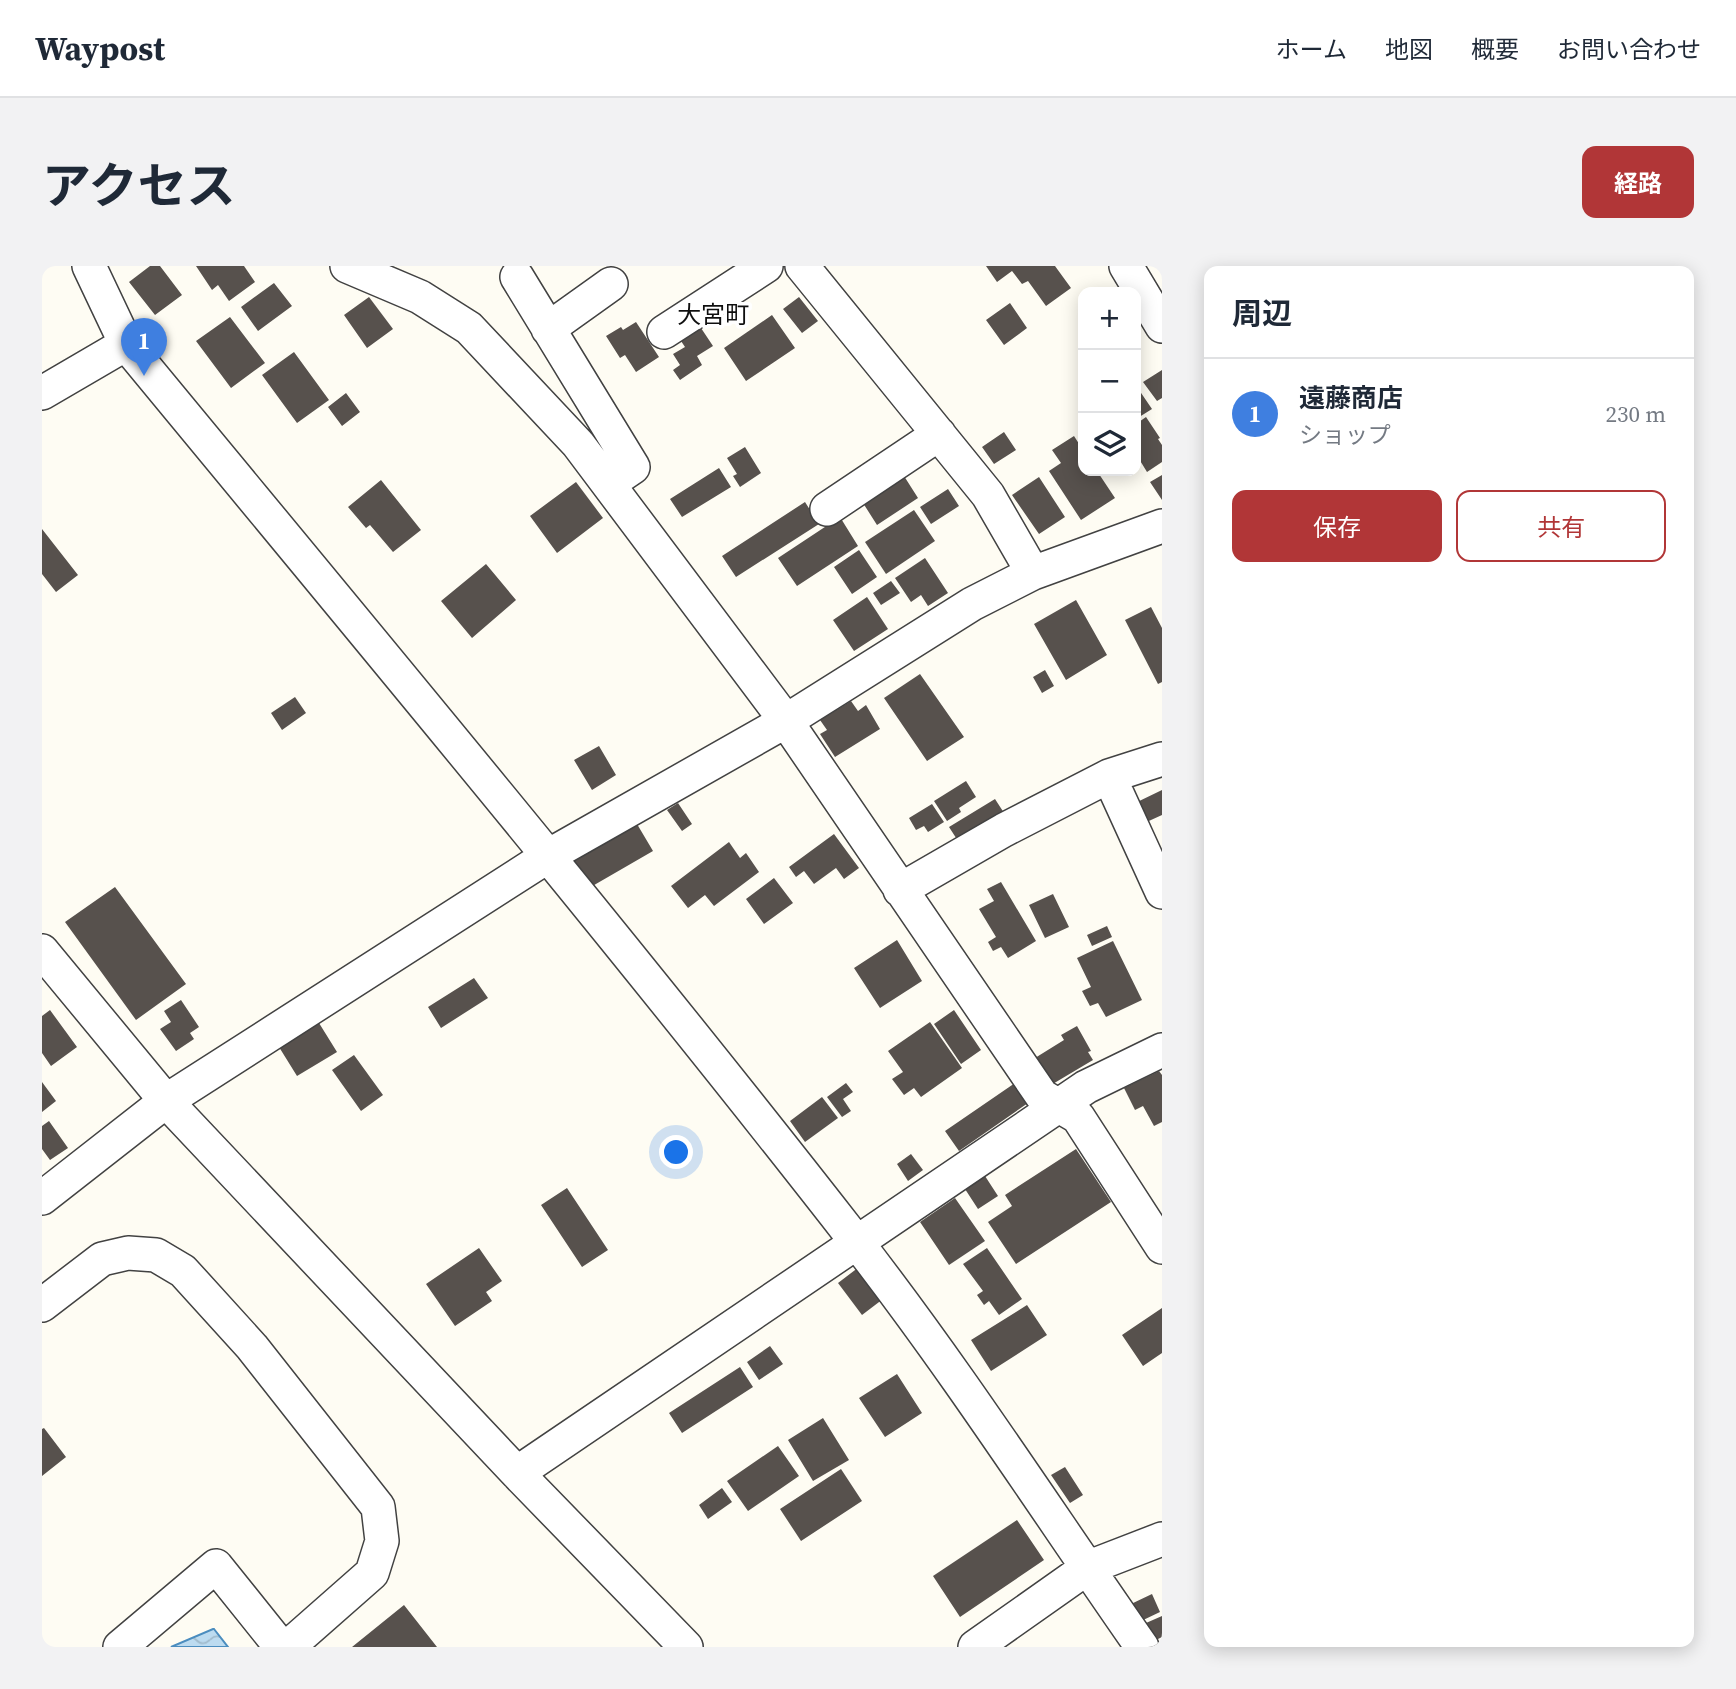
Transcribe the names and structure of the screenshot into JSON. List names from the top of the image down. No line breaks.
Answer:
{"districts":["大宮町"],"page":{"header":"Waypost","nav":["ホーム","地図","概要","お問い合わせ"],"title":"アクセス","buttons":["経路",["保存","共有"]],"heading":"周辺","map_buttons":["+","−"],"pins":"1","list":[{"mark":"1","name":"遠藤商店","note":"ショップ","value":"230 m"}]}}
